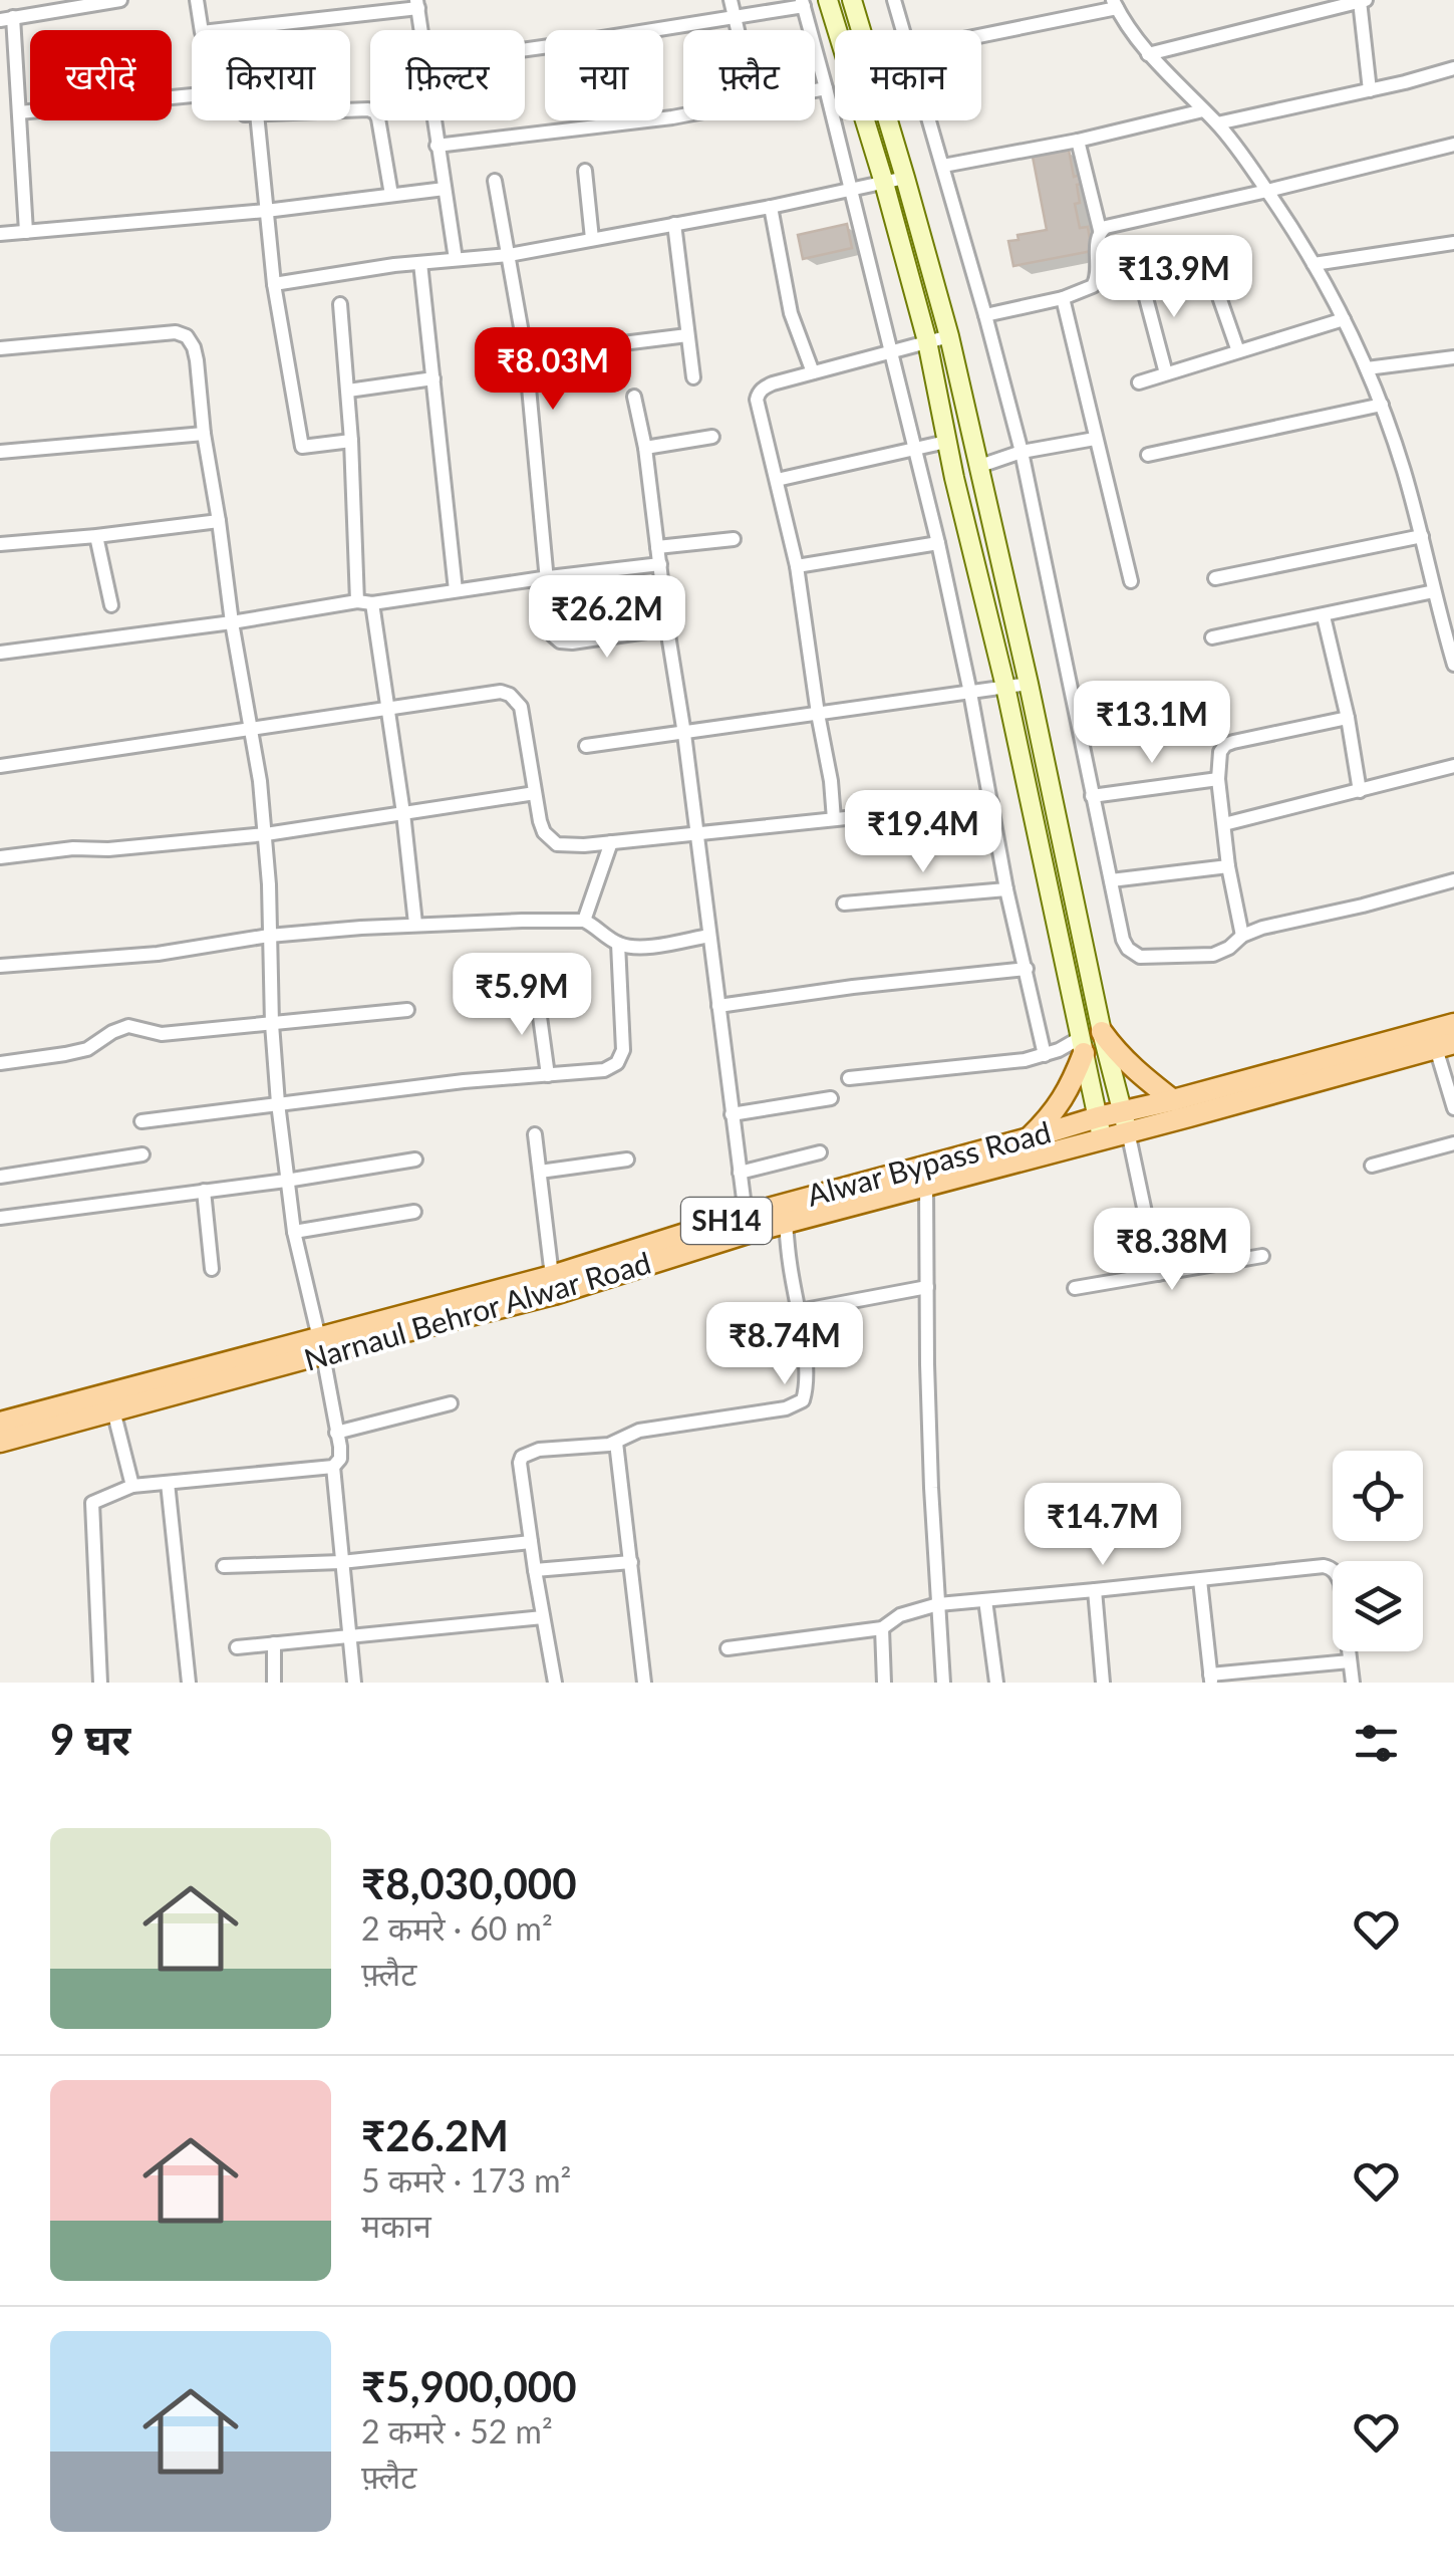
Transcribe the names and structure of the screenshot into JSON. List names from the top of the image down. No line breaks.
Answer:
{"streets":{"main road":["Alwar Bypass Road","SH14","Narnaul Behror Alwar Road"]},"crossings":[["Alwar Bypass Road","Narnaul Behror Alwar Road"],["SH14","Narnaul Behror Alwar Road"]],"page":{"chip":["खरीदें","किराया","फ़िल्टर","नया","फ़्लैट","मकान"],"price":["₹13.9M","₹8.03M","₹26.2M","₹13.1M","₹19.4M","₹5.9M","₹8.38M","₹8.74M","₹14.7M"],"heading":"9 घर","list":[{"name":"₹8,030,000","note":"2 कमरे · 60 m² · फ़्लैट"},{"name":"₹26.2M","note":"5 कमरे · 173 m² · मकान"},{"name":"₹5,900,000","note":"2 कमरे · 52 m² · फ़्लैट"}]}}
